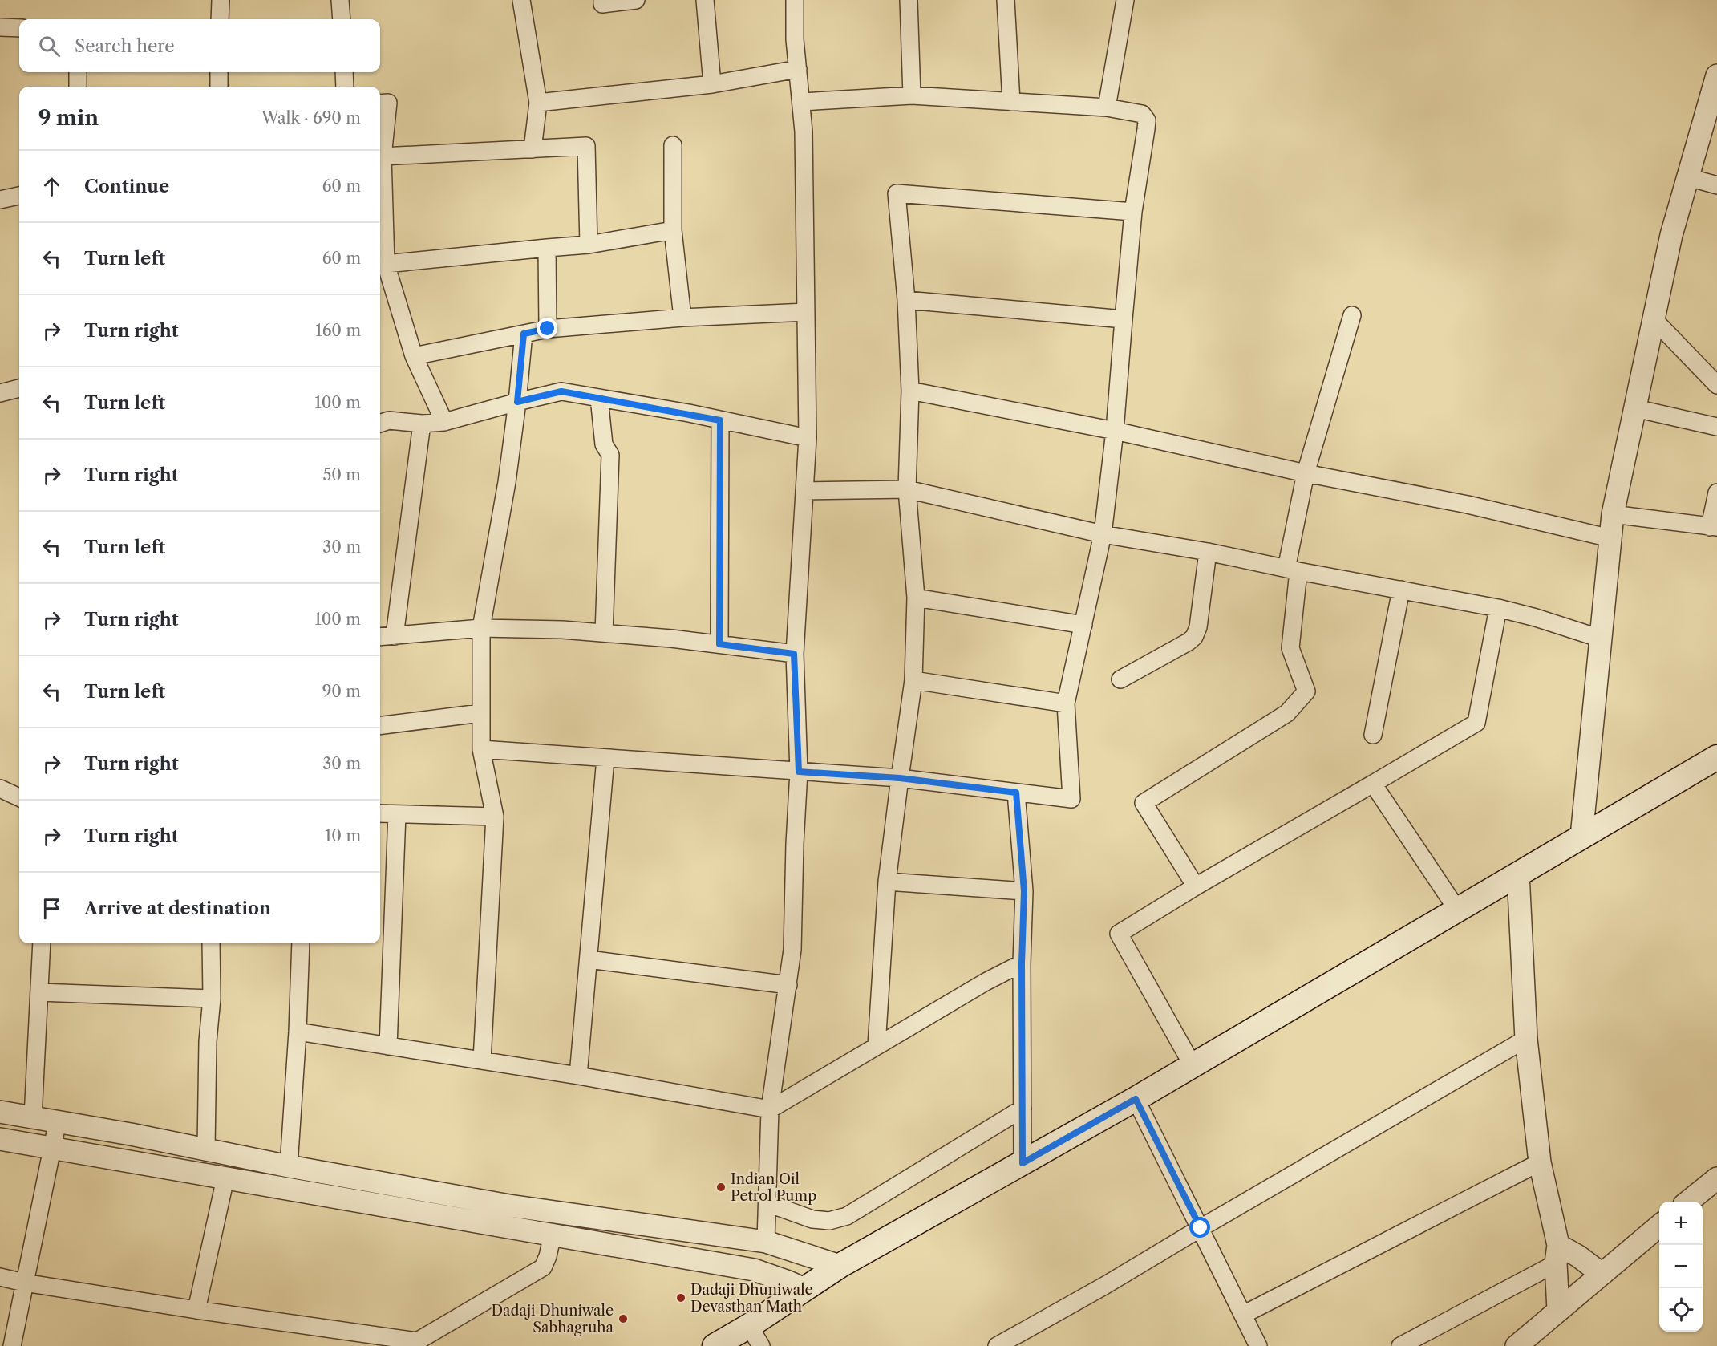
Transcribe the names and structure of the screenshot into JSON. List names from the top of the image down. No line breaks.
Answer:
{"places":["Indian Oil Petrol Pump","Dadaji Dhuniwale Devasthan Math","Dadaji Dhuniwale Sabhagruha"],"page":{"search":"Search here","heading":["9 min","Walk · 690 m"],"list":[["Continue","60 m"],["Turn left","60 m"],["Turn right","160 m"],["Turn left","100 m"],["Turn right","50 m"],["Turn left","30 m"],["Turn right","100 m"],["Turn left","90 m"],["Turn right","30 m"],["Turn right","10 m"],"Arrive at destination"],"map_buttons":["+","−"]}}
